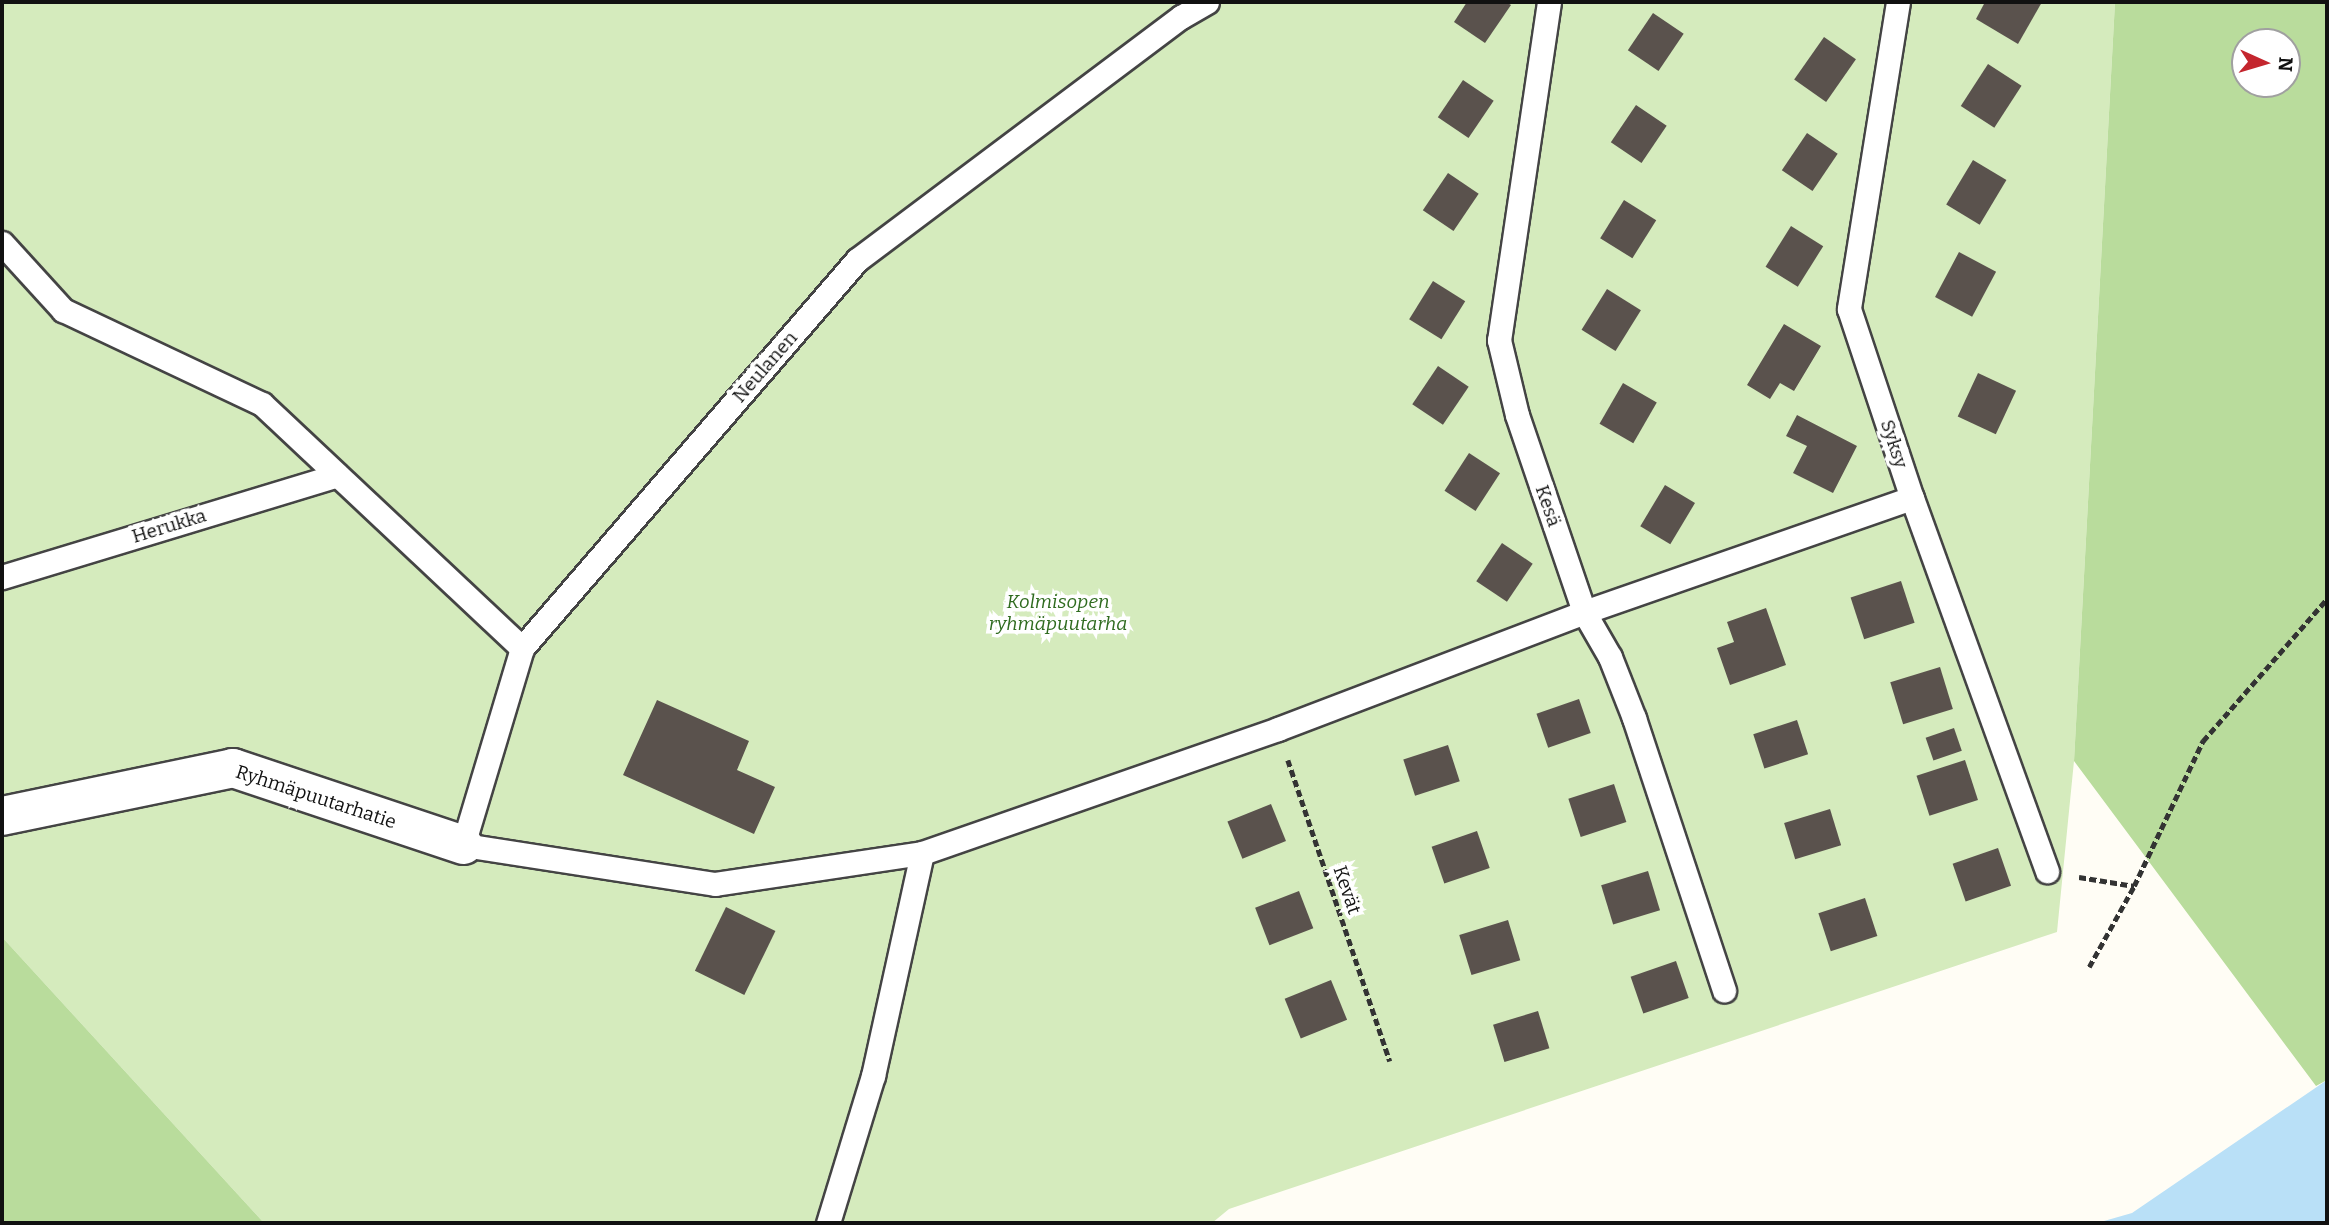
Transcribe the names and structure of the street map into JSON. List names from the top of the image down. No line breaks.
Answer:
{"streets":{"street":["Ryhmäpuutarhatie"],"lane":["Neulanen","Syksy","Kesä","Herukka"],"path":["Kevät"]},"crossings":[["Neulanen","Ryhmäpuutarhatie"]],"parks":["Kolmisopen ryhmäpuutarha"],"north":"right"}
